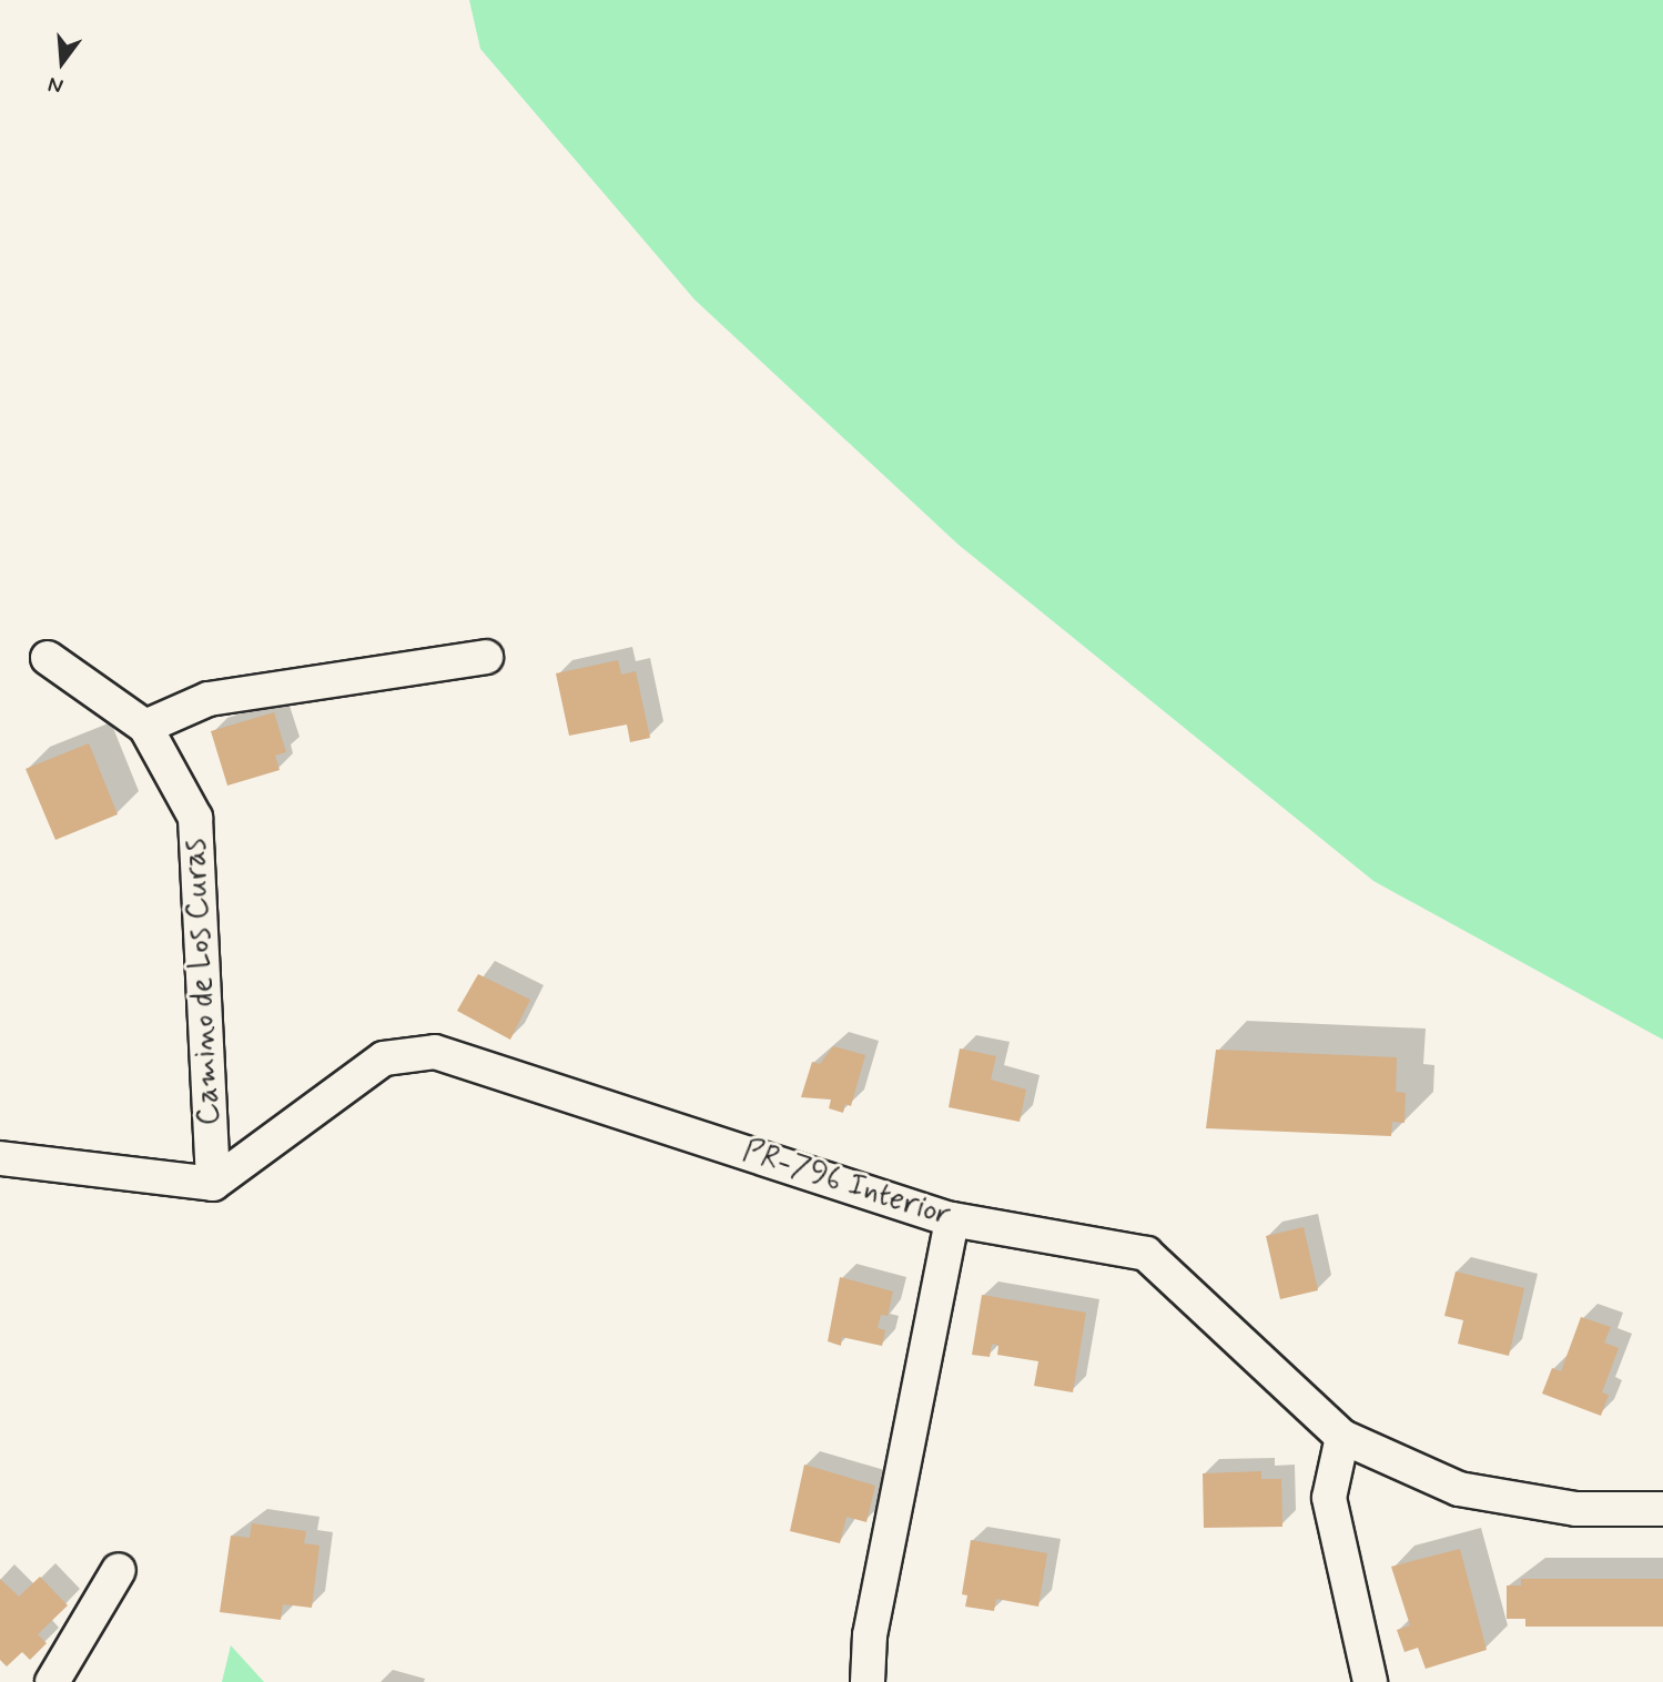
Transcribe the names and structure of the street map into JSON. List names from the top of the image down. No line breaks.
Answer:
{"streets":{"street":["Camino de Los Curas","PR-796 Interior"]},"crossings":[["Camino de Los Curas","PR-796 Interior"]],"north":"bottom"}
